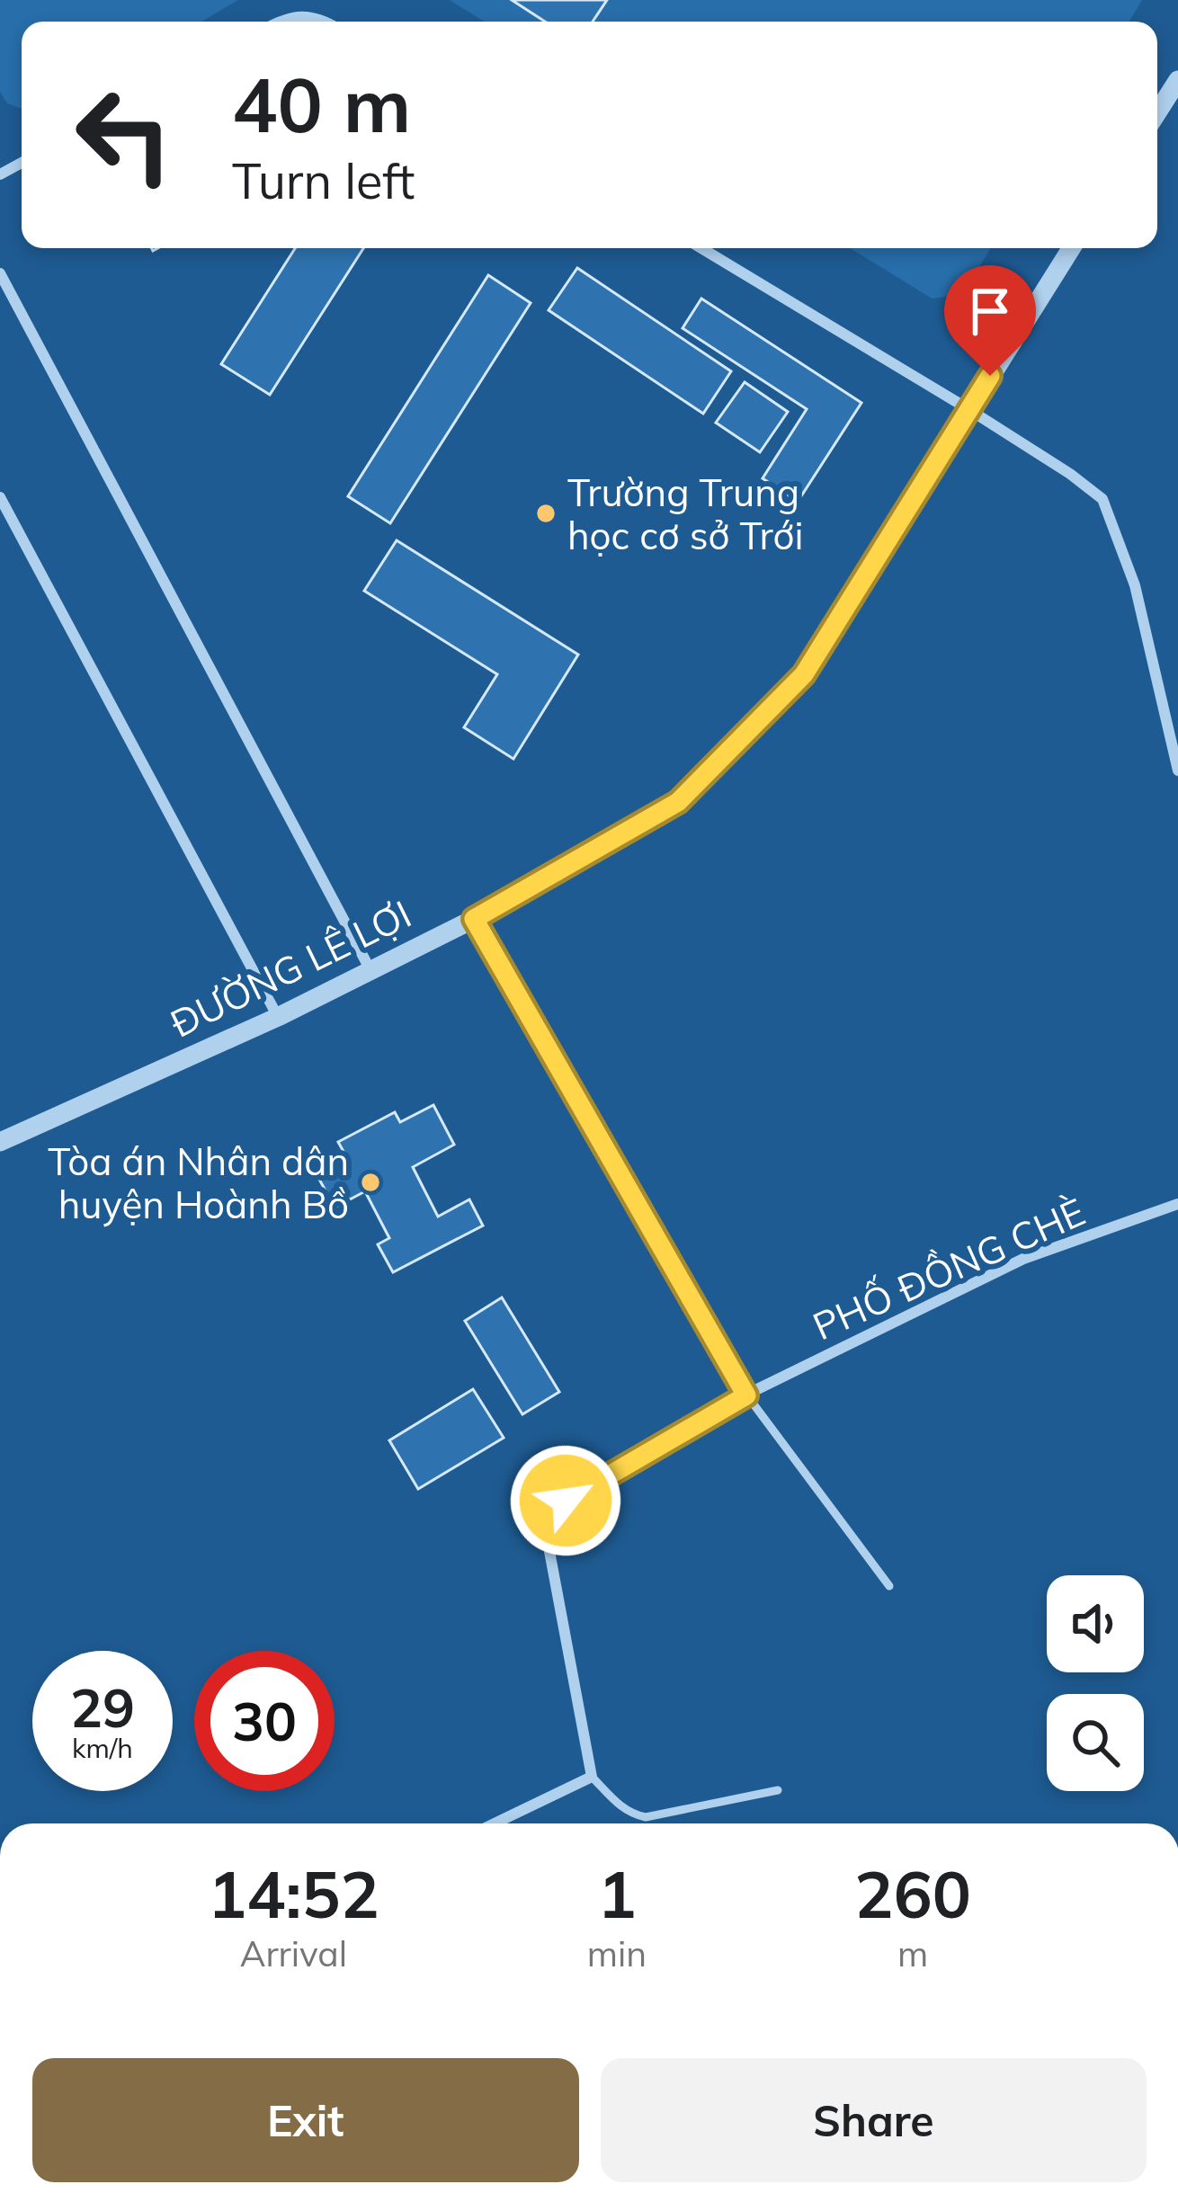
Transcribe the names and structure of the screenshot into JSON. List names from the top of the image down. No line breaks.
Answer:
{"streets":{"street":["ĐƯỜNG LÊ LỢI","PHỐ ĐỒNG CHÈ"]},"places":["Trường Trung học cơ sở Trới","Tòa án Nhân dân huyện Hoành Bồ"],"page":{"turn":["40 m","Turn left"],"speed":"29 km/h","limit":"30","eta":["14:52","Arrival","1","min","260","m"],"buttons":["Exit","Share"]}}
